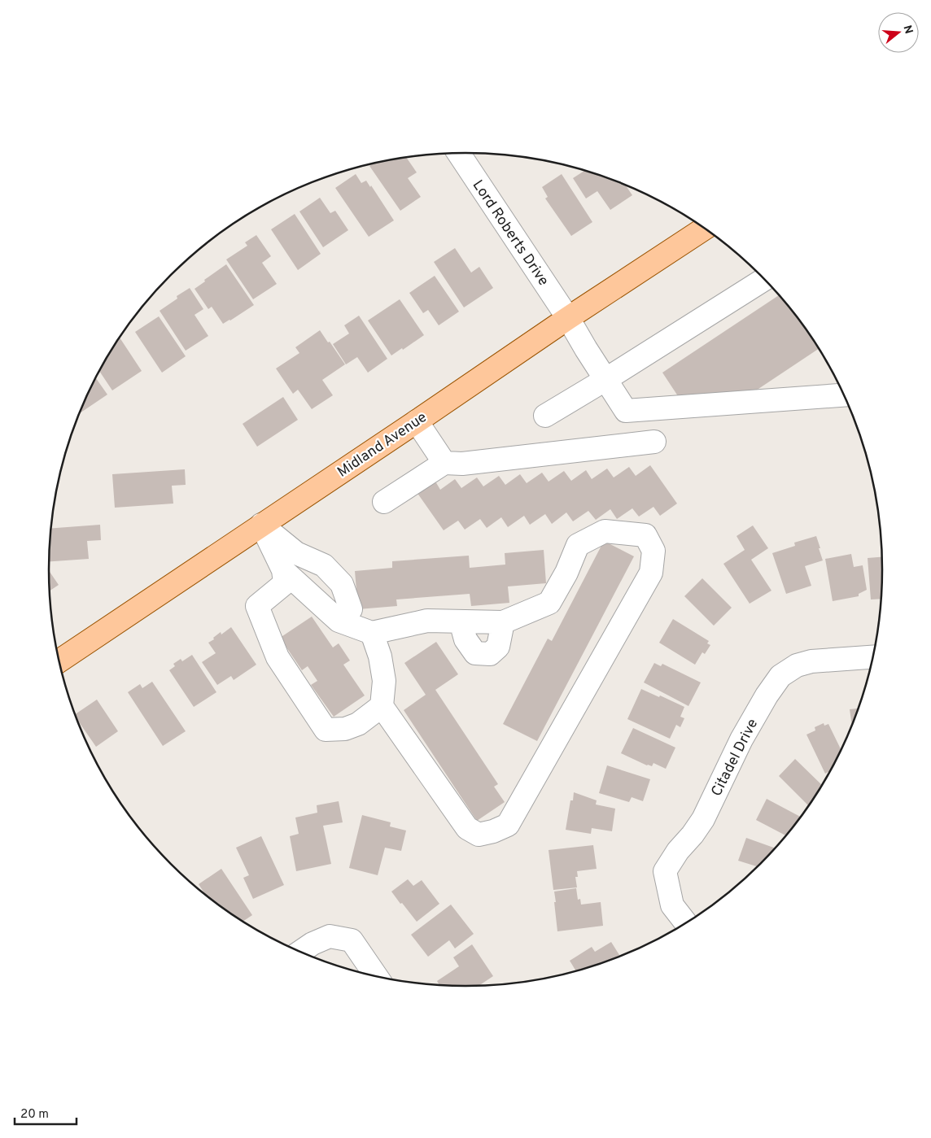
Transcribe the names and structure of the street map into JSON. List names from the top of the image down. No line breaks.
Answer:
{"streets":{"main road":["Midland Avenue"],"street":["Lord Roberts Drive","Citadel Drive"]},"crossings":[["Lord Roberts Drive","Midland Avenue"]],"scale_bar":"20 m","north":"right"}
